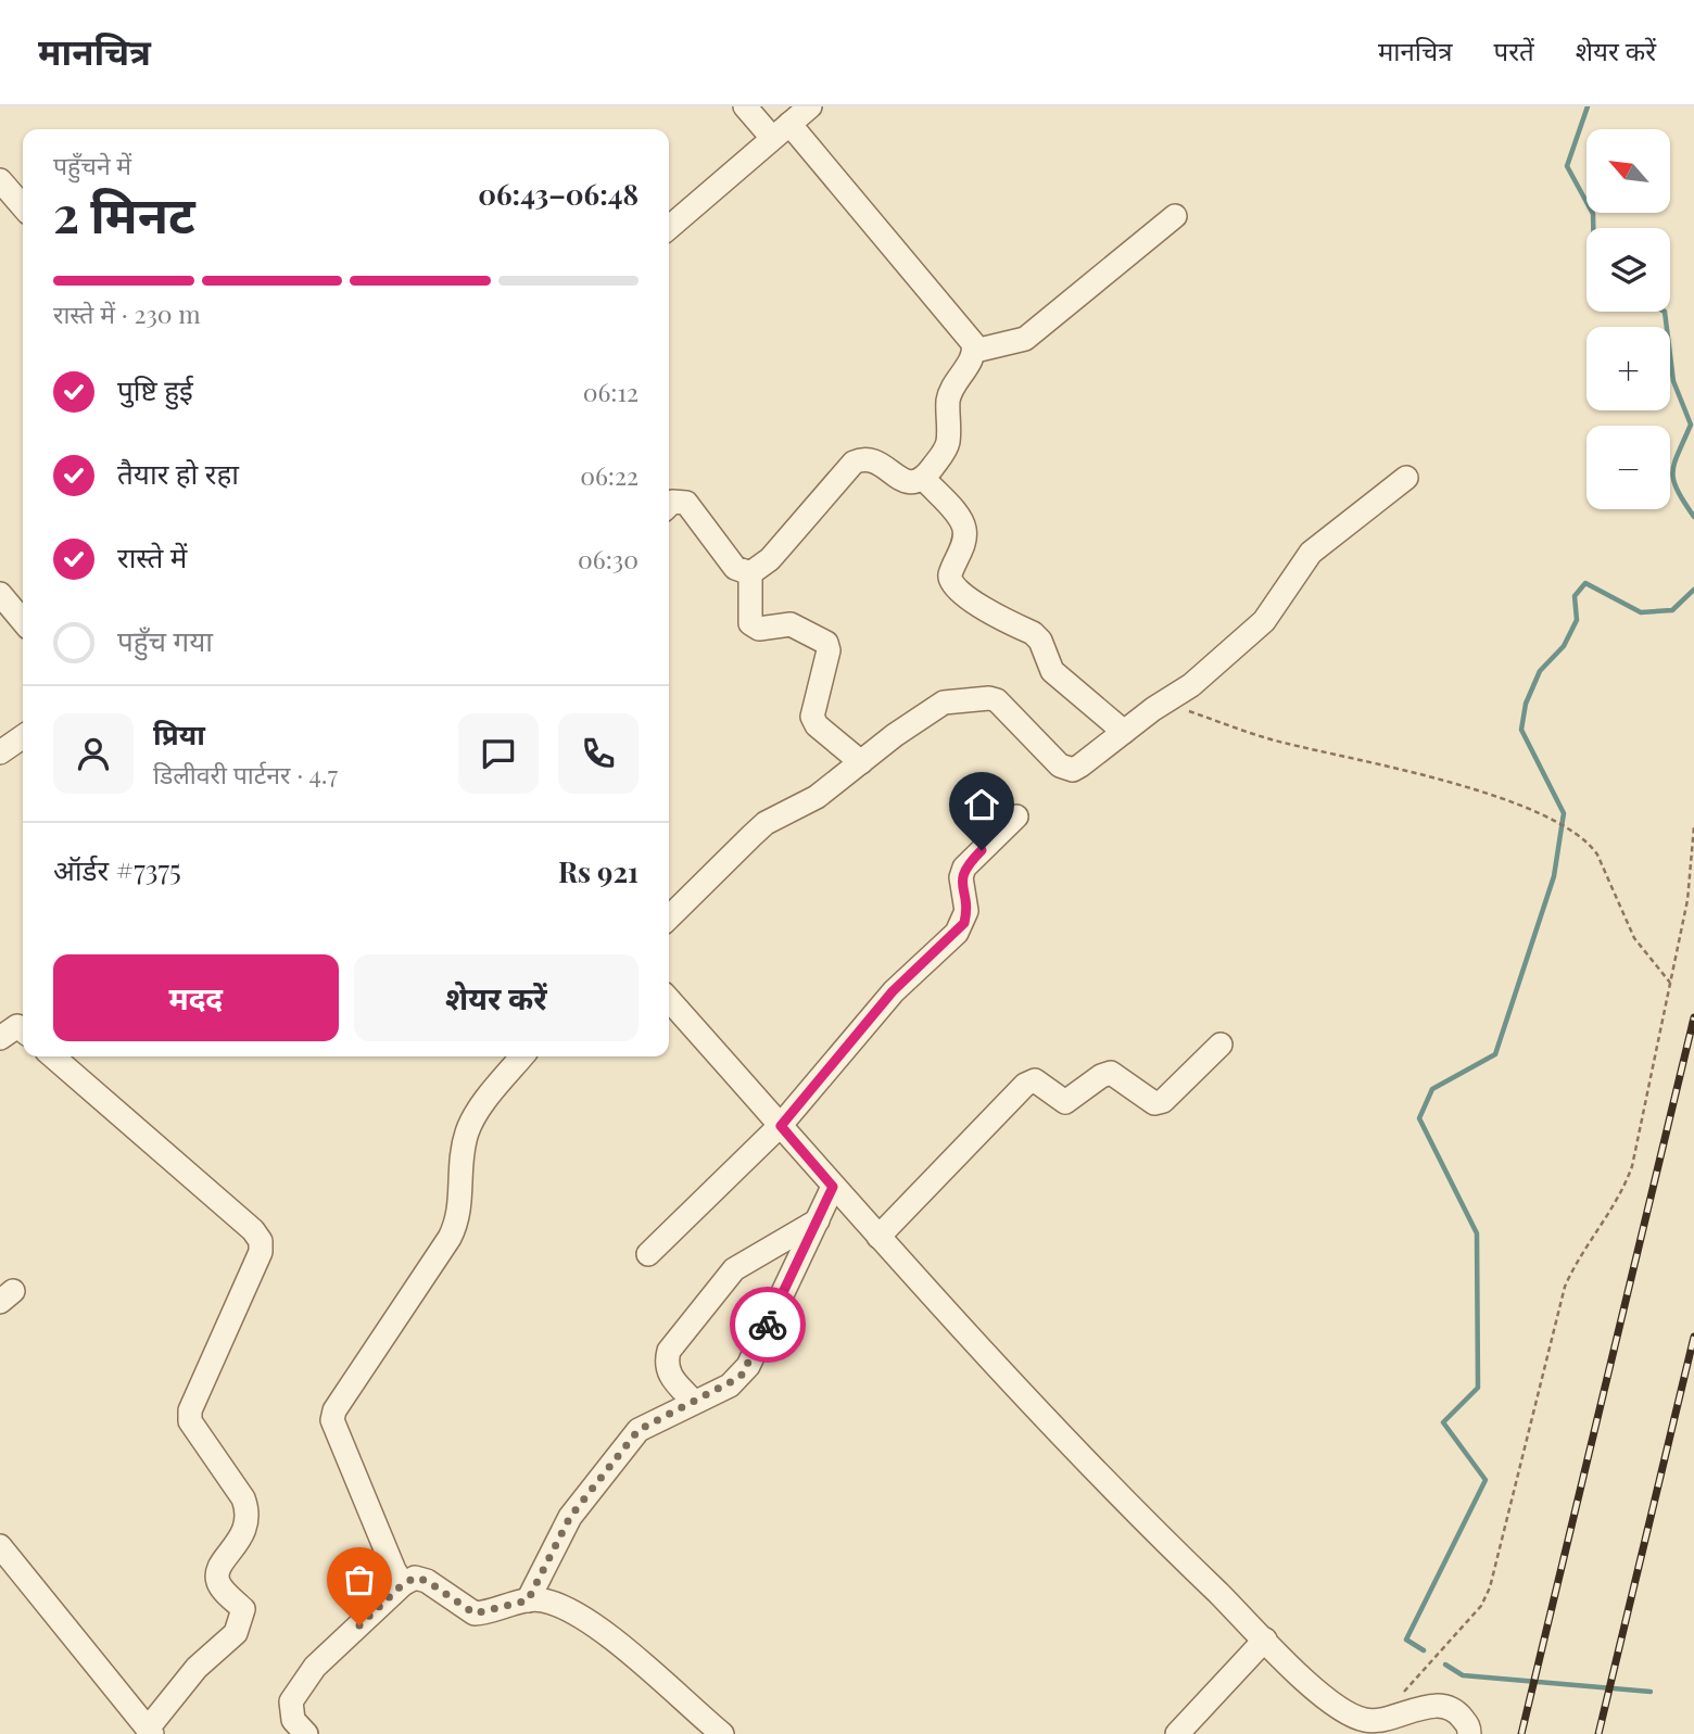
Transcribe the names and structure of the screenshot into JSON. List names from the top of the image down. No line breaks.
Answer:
{"north":"top left","page":{"header":"मानचित्र","nav":["मानचित्र","परतें","शेयर करें"],"map_buttons":["+","−"],"heading":["2 मिनट","पहुँचने में","06:43–06:48"],"panel":["प्रिया","डिलीवरी पार्टनर · 4.7","ऑर्डर #7375","Rs 921"],"bar":"रास्ते में · 230 m","list":[["पुष्टि हुई","06:12"],["तैयार हो रहा","06:22"],["रास्ते में","06:30"],"पहुँच गया"],"buttons":["मदद","शेयर करें"]}}
